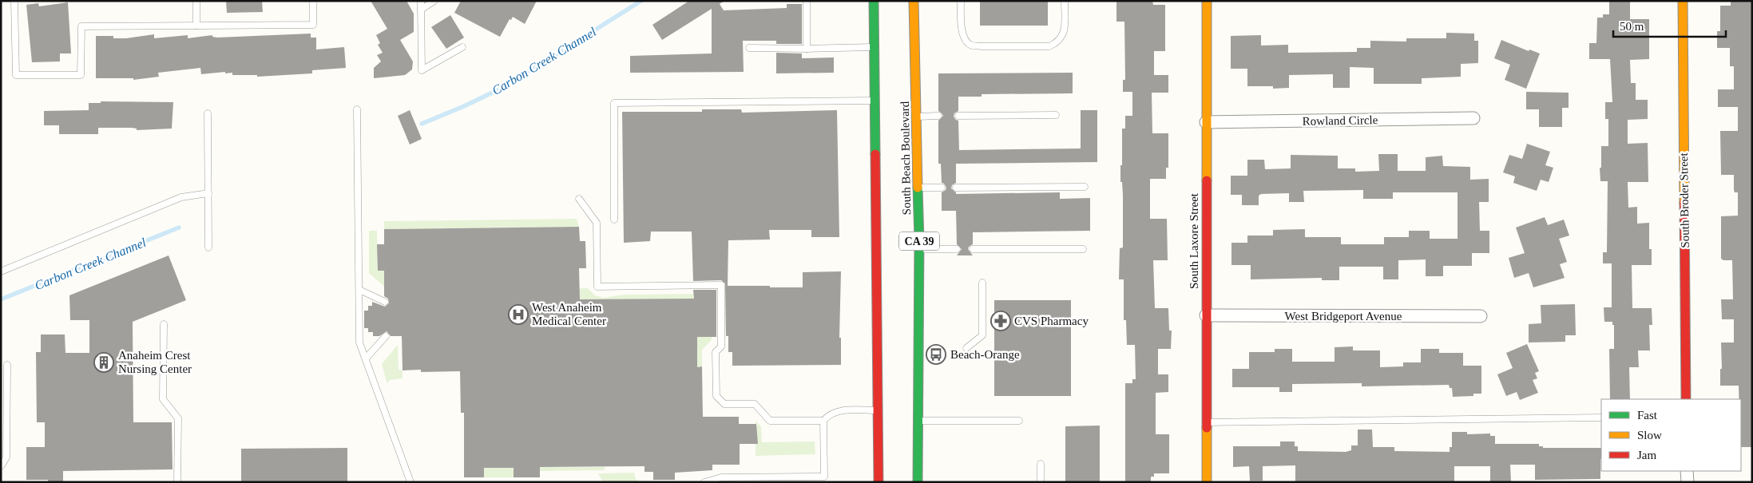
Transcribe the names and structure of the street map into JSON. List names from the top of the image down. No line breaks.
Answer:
{"streets":{"main road":["South Beach Boulevard","South Broder Street","CA 39","South Laxore Street"],"street":["Rowland Circle","West Bridgeport Avenue"]},"crossings":[["Rowland Circle","South Laxore Street"],["South Laxore Street","West Bridgeport Avenue"]],"water":["Carbon Creek Channel"],"places":{"hospital":["West Anaheim Medical Center"],"pharmacy":["CVS Pharmacy"],"bus stop":["Beach-Orange"],"building":["Anaheim Crest Nursing Center"]},"legend":["Fast","Slow","Jam"],"scale_bar":"50 m"}
